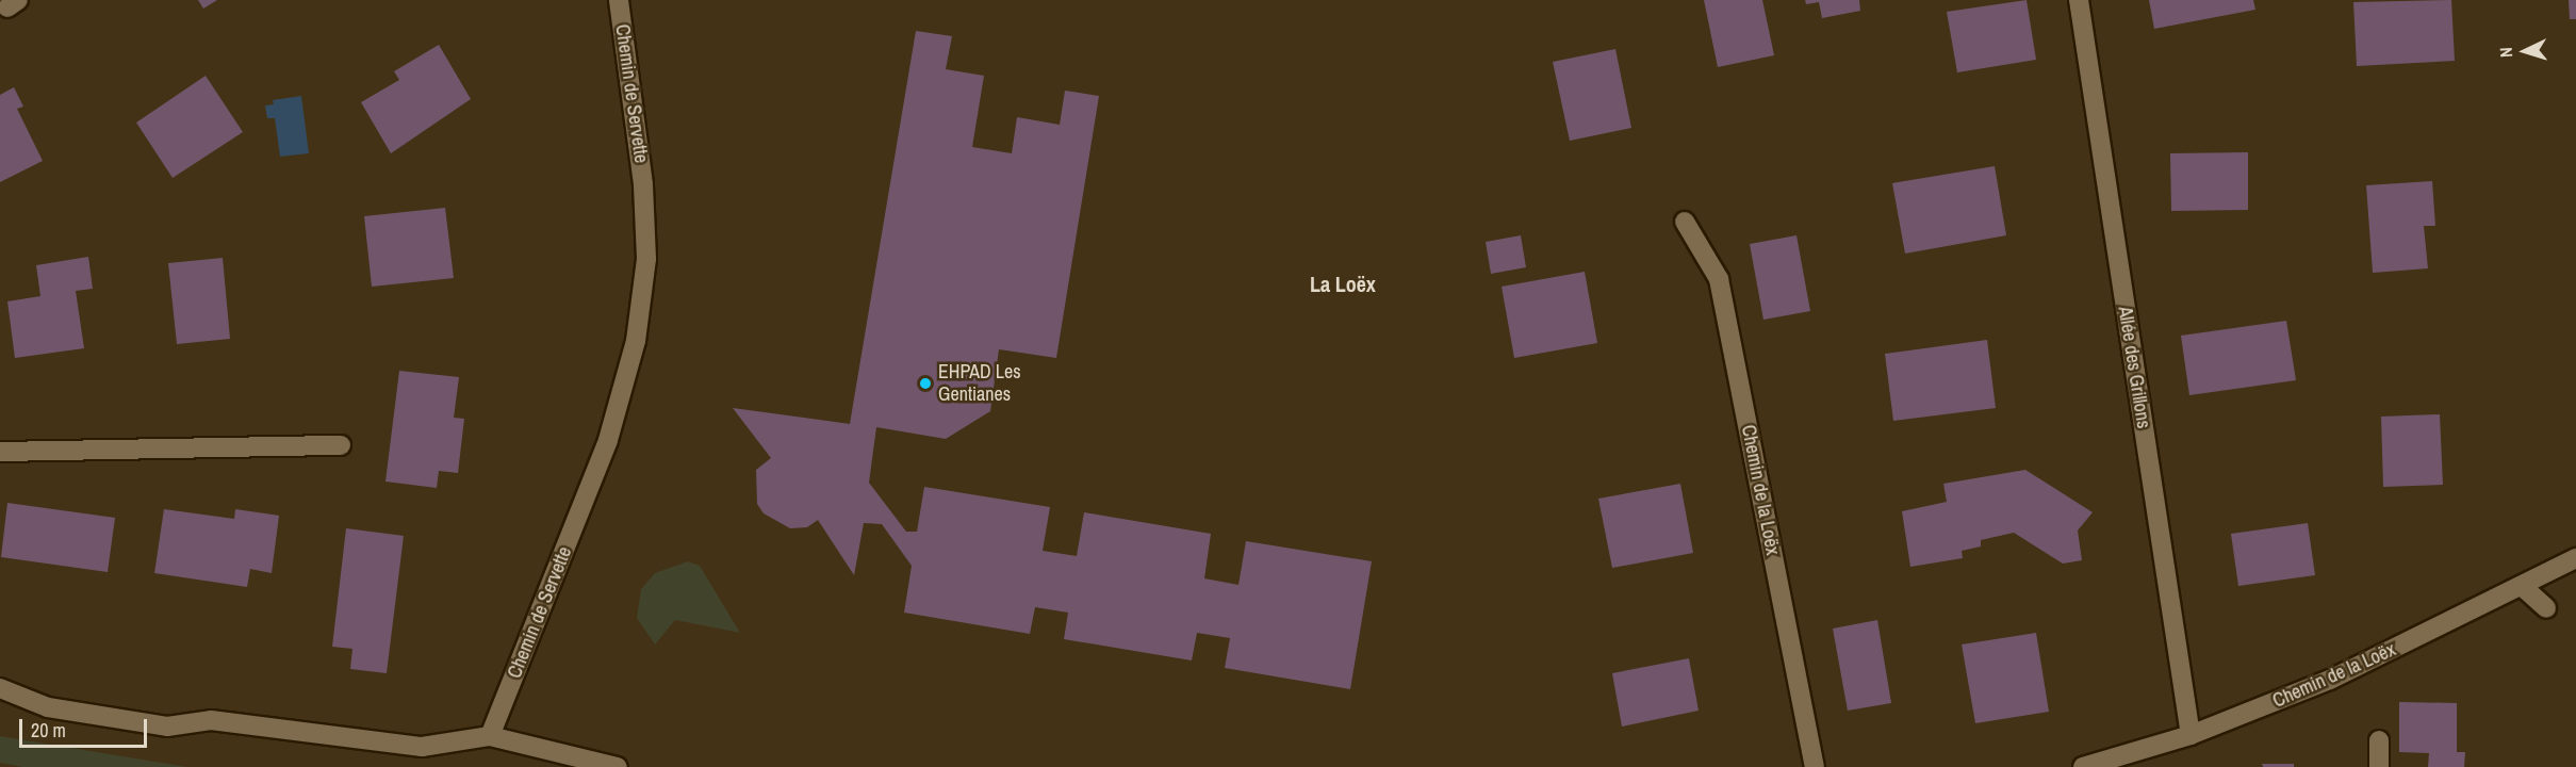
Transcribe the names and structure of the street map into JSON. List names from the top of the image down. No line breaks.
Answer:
{"streets":{"street":["Chemin de Servette","Allée des Grillons","Chemin de la Loëx"]},"crossings":[["Allée des Grillons","Chemin de la Loëx"]],"districts":["La Loëx"],"places":["EHPAD Les Gentianes"],"scale_bar":"20 m","north":"left"}
